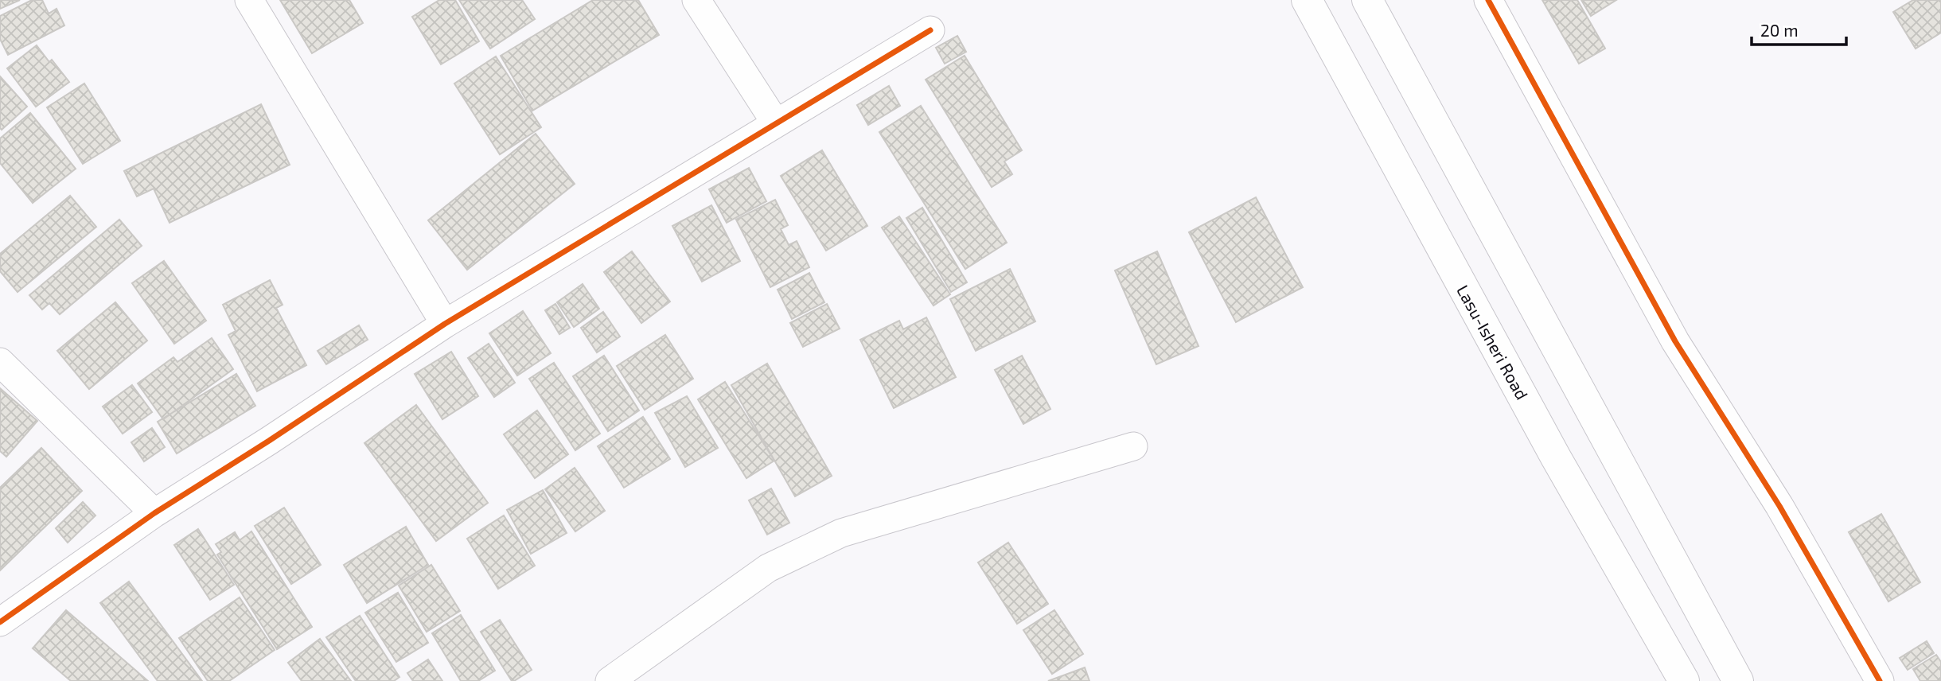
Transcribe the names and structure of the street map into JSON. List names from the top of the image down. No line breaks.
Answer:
{"streets":{"main road":["Lasu-Isheri Road"]},"scale_bar":"20 m"}
